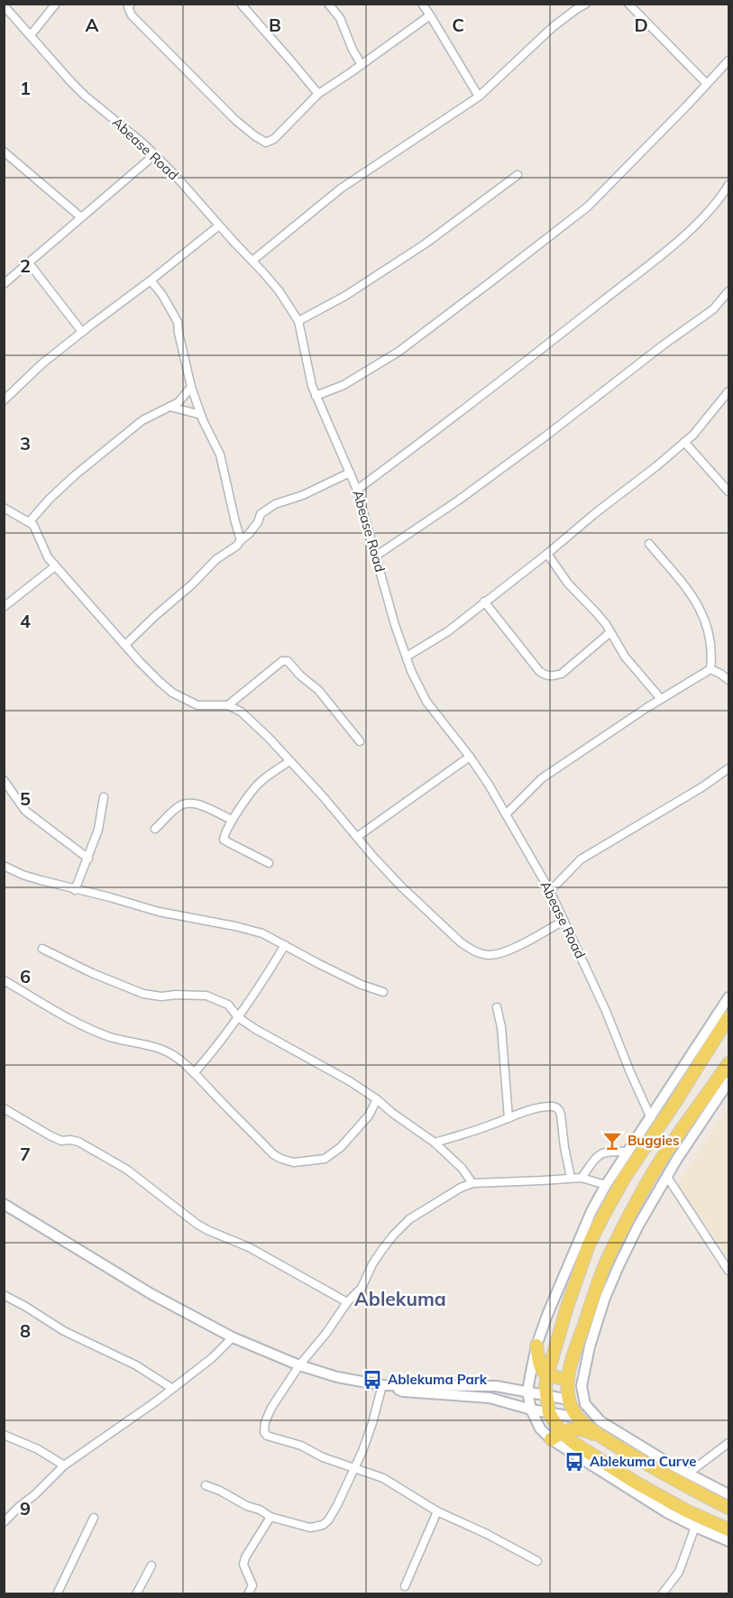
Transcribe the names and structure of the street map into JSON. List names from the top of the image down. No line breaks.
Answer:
{"streets":{"street":["Abease Road"]},"districts":["Ablekuma"],"places":{"bar":["Buggies"],"bus stop":["Ablekuma Park","Ablekuma Curve"]},"grid":{"columns":["A","B","C","D"],"rows":["1","2","3","4","5","6","7","8","9"]}}
